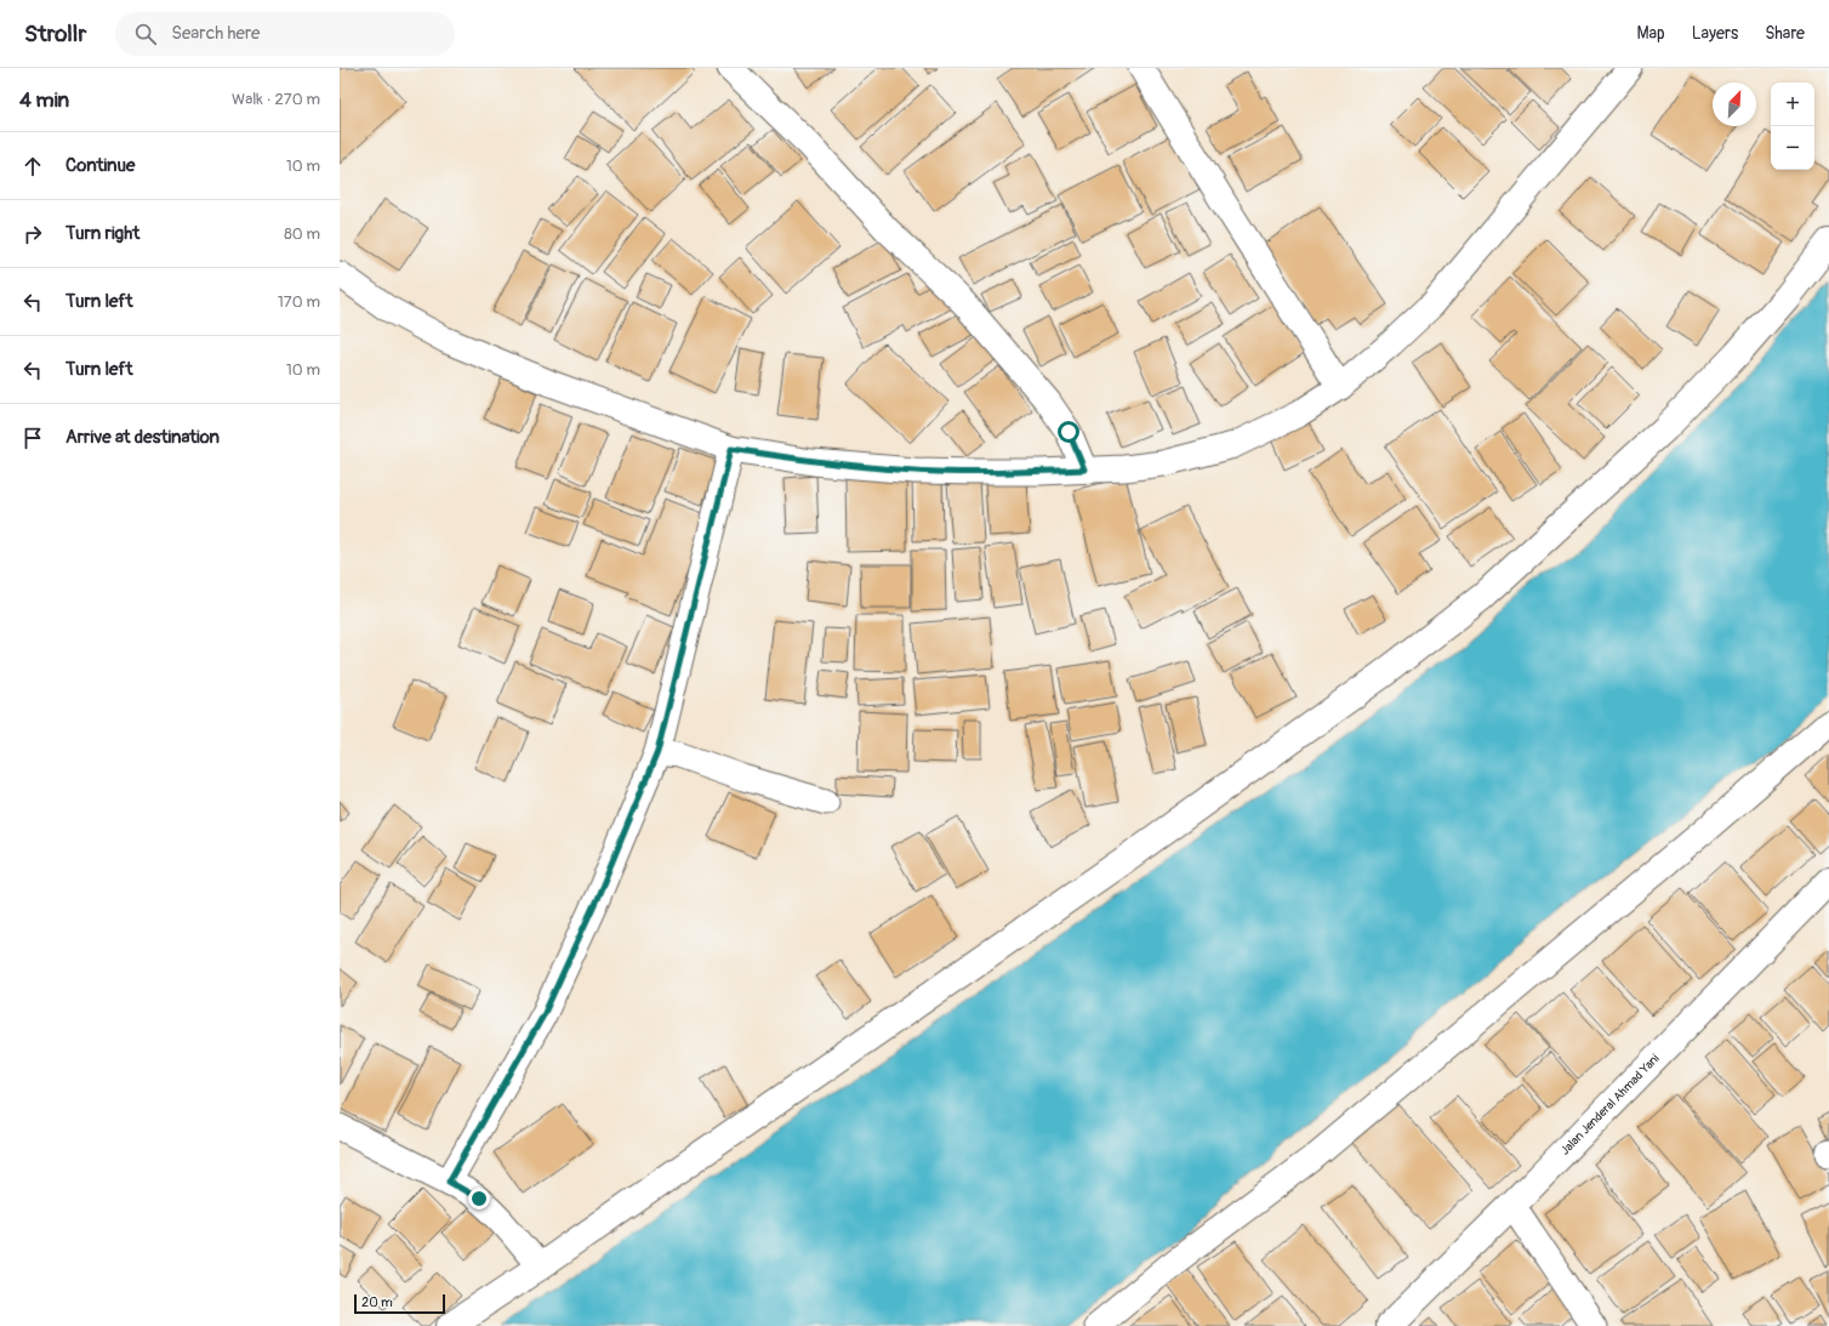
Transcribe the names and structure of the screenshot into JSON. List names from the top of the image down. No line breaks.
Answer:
{"streets":{"street":["Jalan Jenderal Ahmad Yani"]},"scale_bar":"20 m","north":"top right","page":{"header":"Strollr","search":"Search here","nav":["Map","Layers","Share"],"heading":["4 min","Walk · 270 m"],"map_buttons":["+","−"],"list":[["Continue","10 m"],["Turn right","80 m"],["Turn left","170 m"],["Turn left","10 m"],"Arrive at destination"],"scale":"20 m"}}
